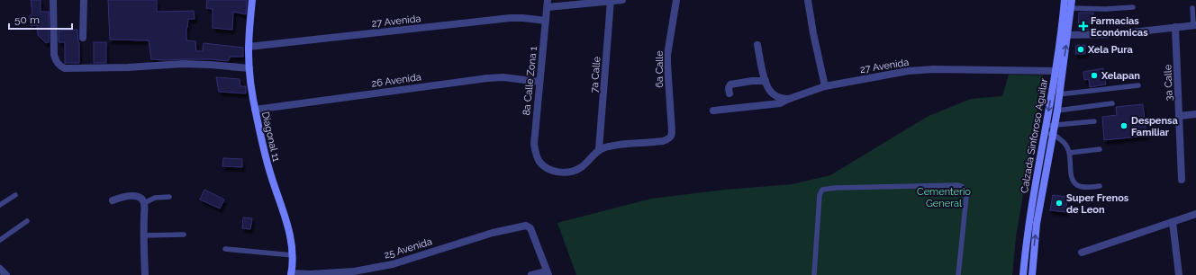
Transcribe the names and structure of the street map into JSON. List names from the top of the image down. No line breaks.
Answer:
{"streets":{"main road":["Calzada Sinforoso Aguilar","Diagonal 11"],"street":["27 Avenida","6a Calle","7a Calle","26 Avenida","8a Calle Zona 1","3a Calle","25 Avenida"]},"crossings":[["27 Avenida","8a Calle Zona 1"],["27 Avenida","Calzada Sinforoso Aguilar"],["27 Avenida","Diagonal 11"],["6a Calle","7a Calle"],["6a Calle","8a Calle Zona 1"],["7a Calle","8a Calle Zona 1"],["26 Avenida","8a Calle Zona 1"],["26 Avenida","Diagonal 11"],["Diagonal 11","25 Avenida"]],"parks":["Cementerio General"],"places":{"health":["Farmacias Económicas"],"other":["Xela Pura","Xelapan","Despensa Familiar","Super Frenos de Leon"]},"scale_bar":"50 m"}
